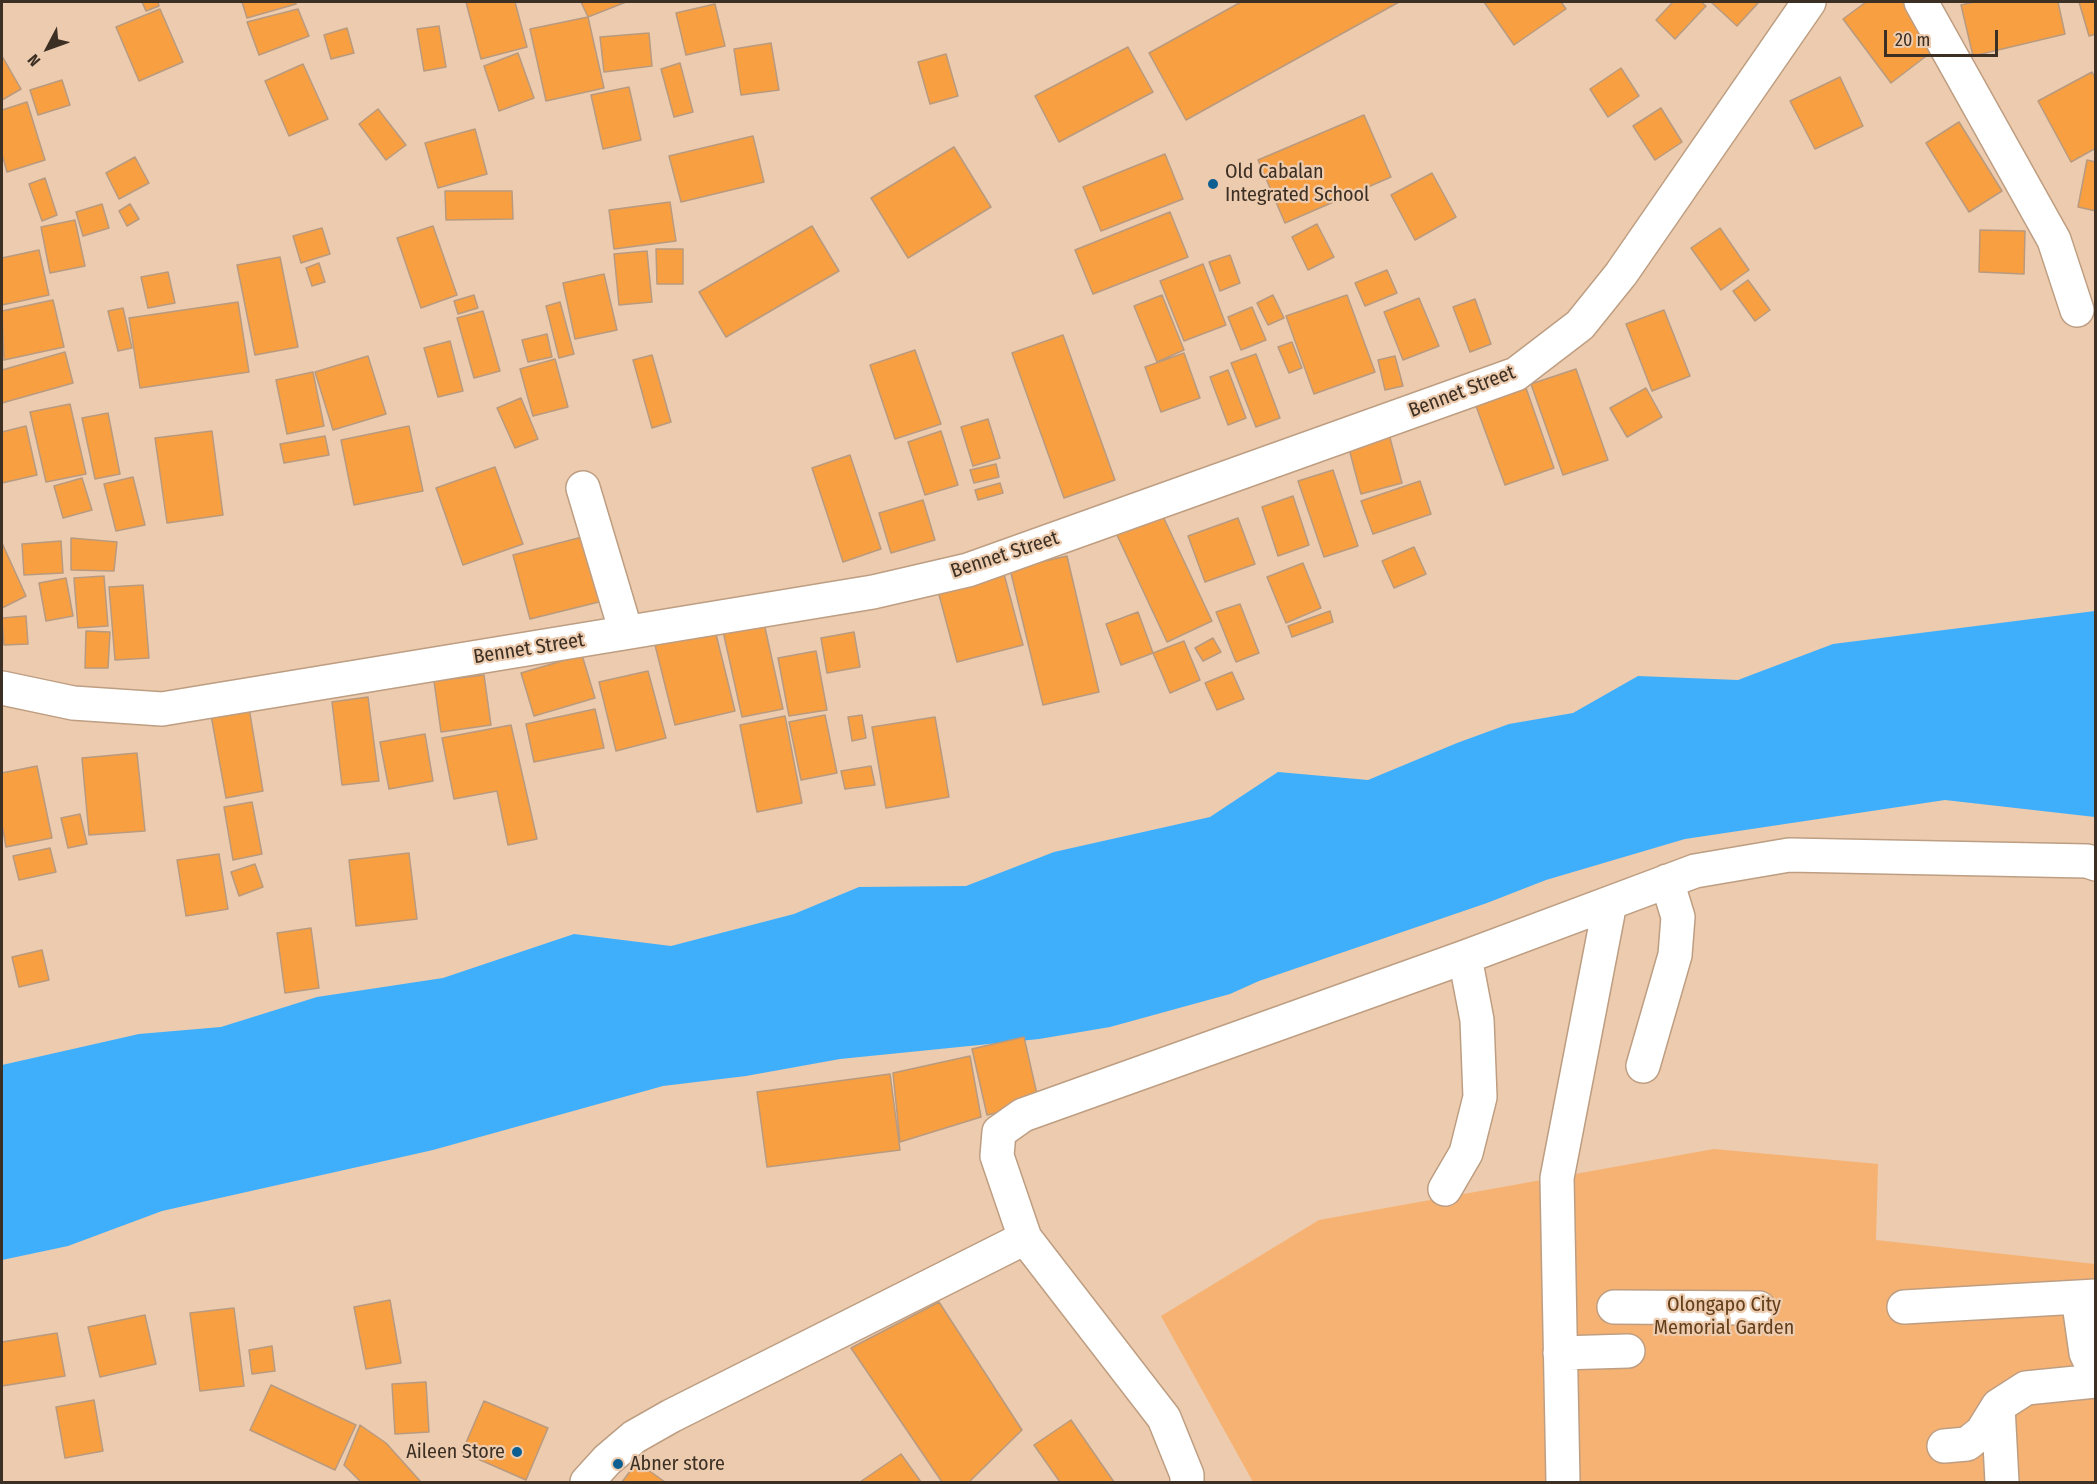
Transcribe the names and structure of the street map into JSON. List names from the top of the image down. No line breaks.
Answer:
{"streets":{"street":["Bennet Street"]},"parks":["Olongapo City Memorial Garden"],"places":["Old Cabalan Integrated School","Aileen Store","Abner store"],"scale_bar":"20 m","north":"bottom left"}
